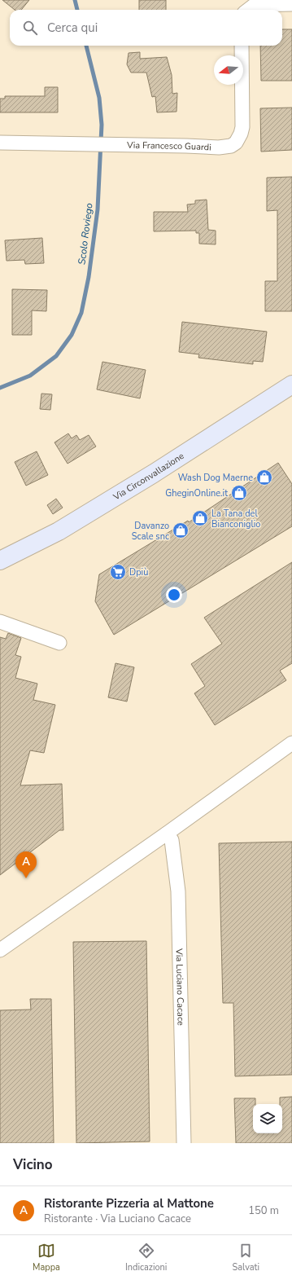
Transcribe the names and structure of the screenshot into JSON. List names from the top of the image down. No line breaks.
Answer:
{"streets":{"main road":["Via Circonvallazione"],"street":["Via Francesco Guardi","Via Luciano Cacace"]},"water":["Scolo Roviego"],"places":{"shop":["Wash Dog Maerne","GheginOnline.it","La Tana del Bianconiglio","Davanzo Scale snc"],"supermarket":["Dpiù"]},"north":"left","page":{"search":"Cerca qui","pins":"A","heading":"Vicino","list":[{"mark":"A","name":"Ristorante Pizzeria al Mattone","note":"Ristorante · Via Luciano Cacace","value":"150 m"}],"nav":["Mappa","Indicazioni","Salvati"]}}
